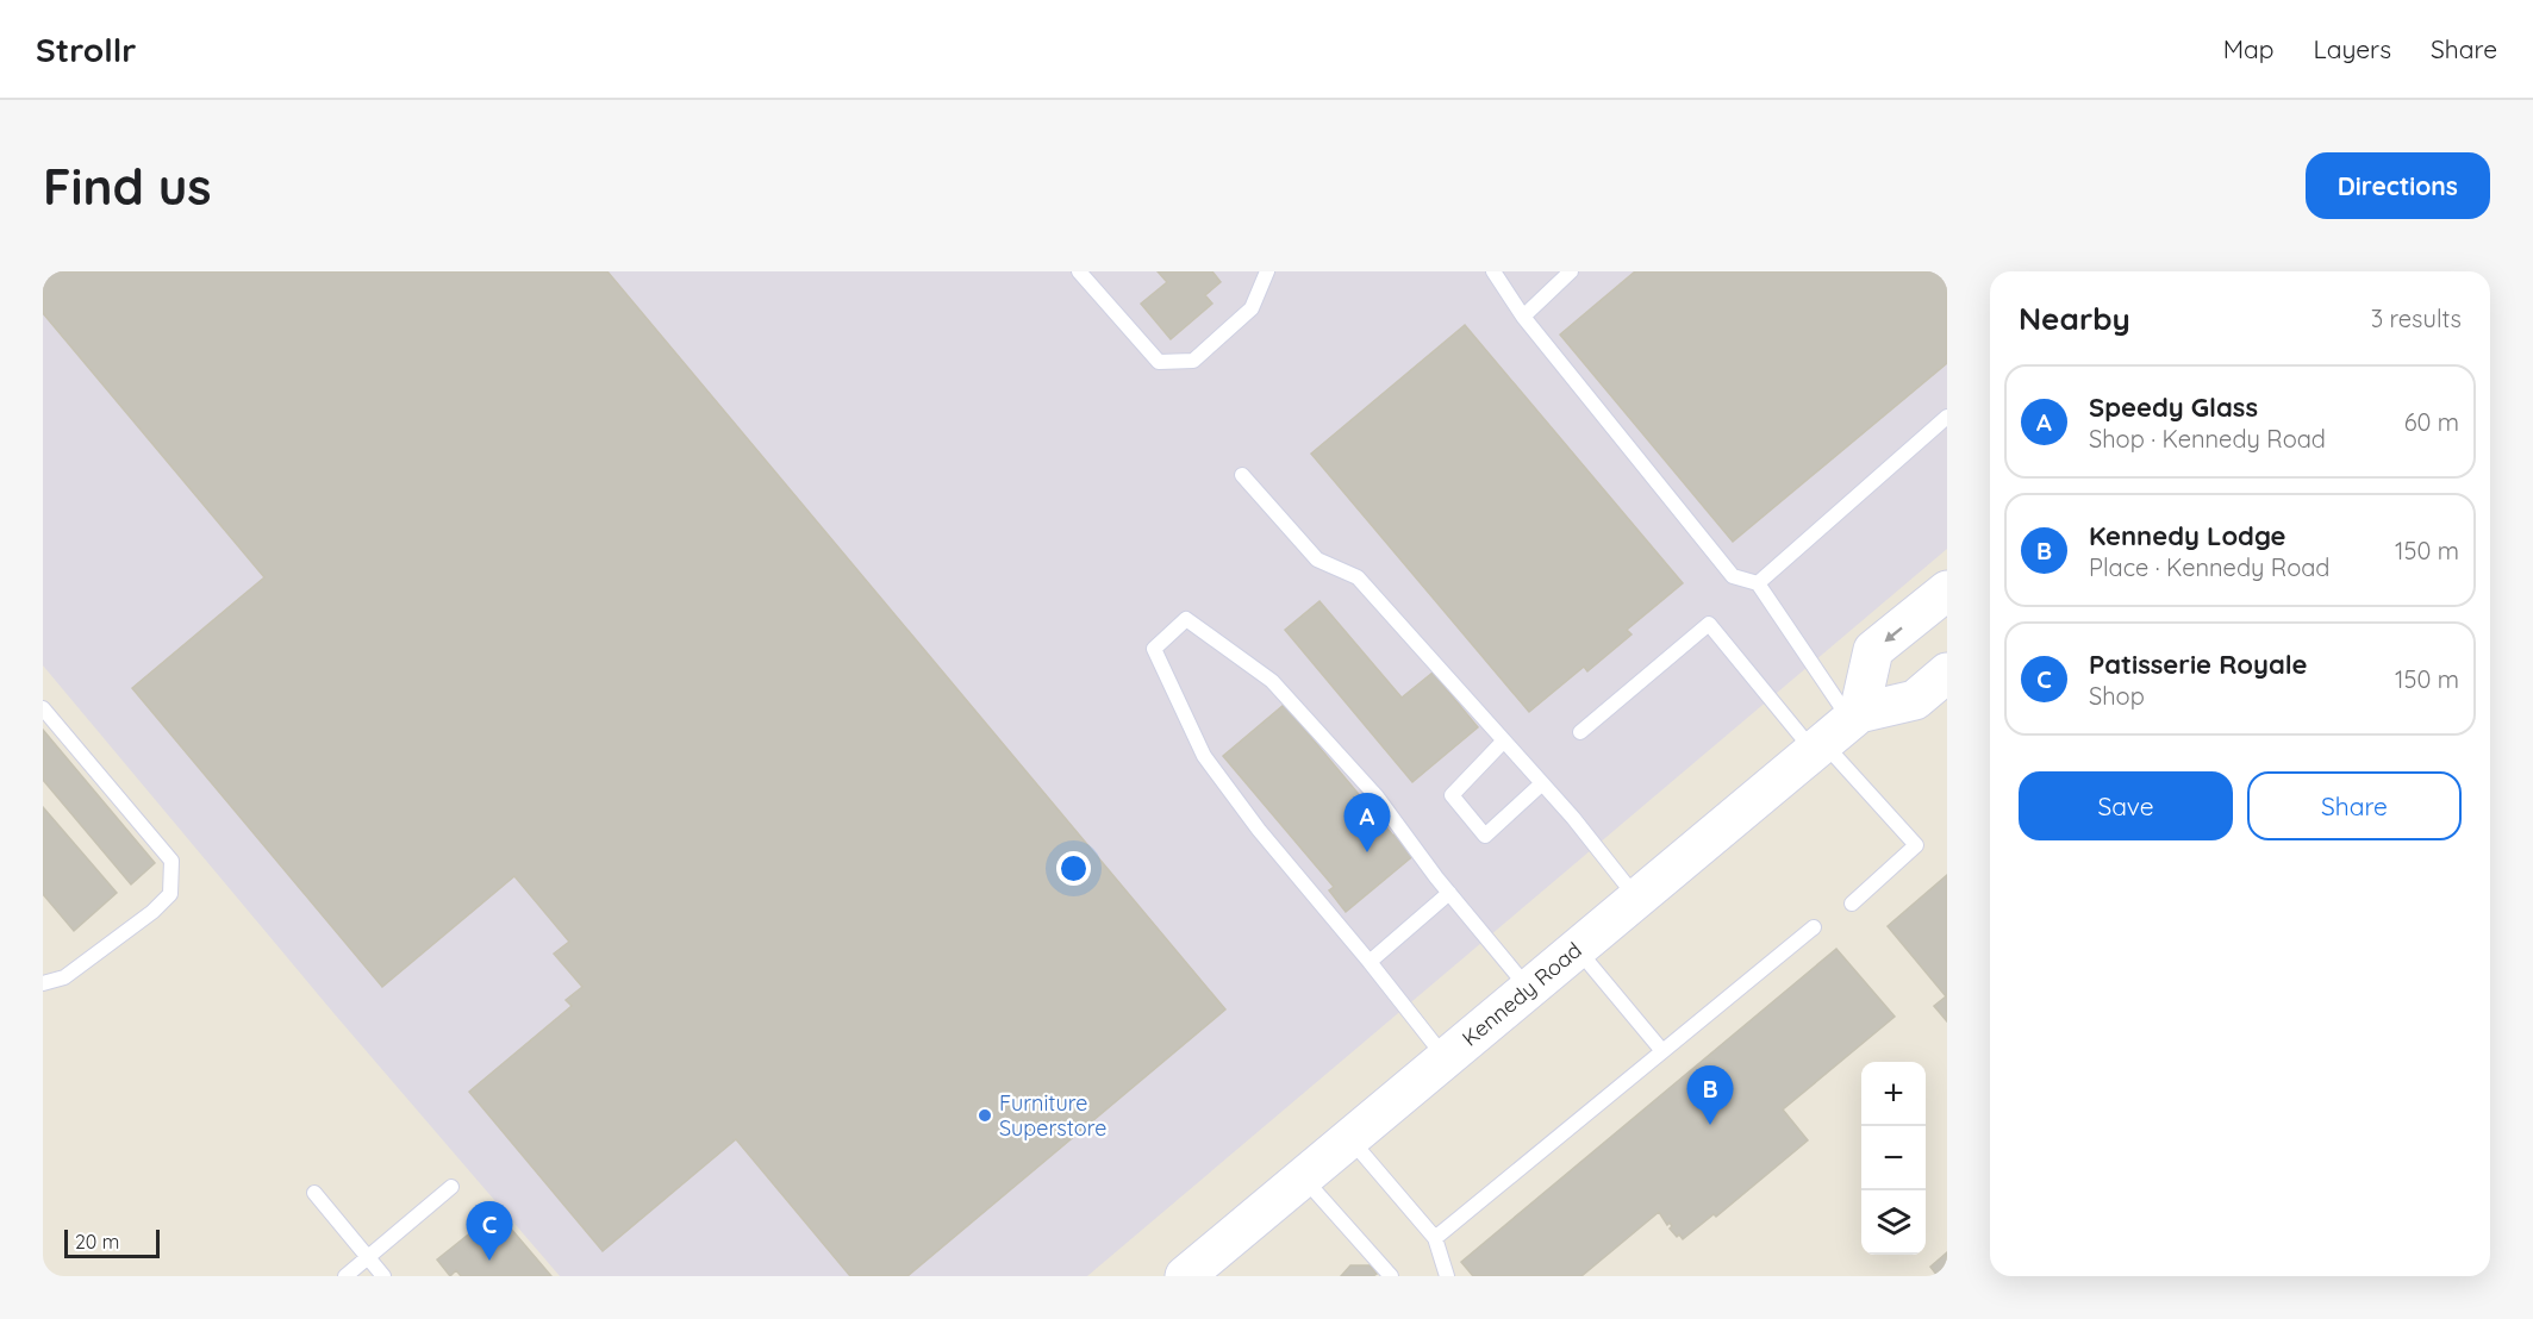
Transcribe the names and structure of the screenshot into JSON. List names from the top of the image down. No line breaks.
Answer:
{"streets":{"main road":["Kennedy Road"]},"places":["Furniture Superstore"],"scale_bar":"20 m","page":{"header":"Strollr","nav":["Map","Layers","Share"],"buttons":["Directions",["Save","Share"]],"title":"Find us","heading":["Nearby","3 results"],"list":[{"mark":"A","name":"Speedy Glass","note":"Shop · Kennedy Road","value":"60 m"},{"mark":"B","name":"Kennedy Lodge","note":"Place · Kennedy Road","value":"150 m"},{"mark":"C","name":"Patisserie Royale","note":"Shop","value":"150 m"}],"pins":["A","B","C"],"map_buttons":["+","−"],"scale":"20 m"}}
